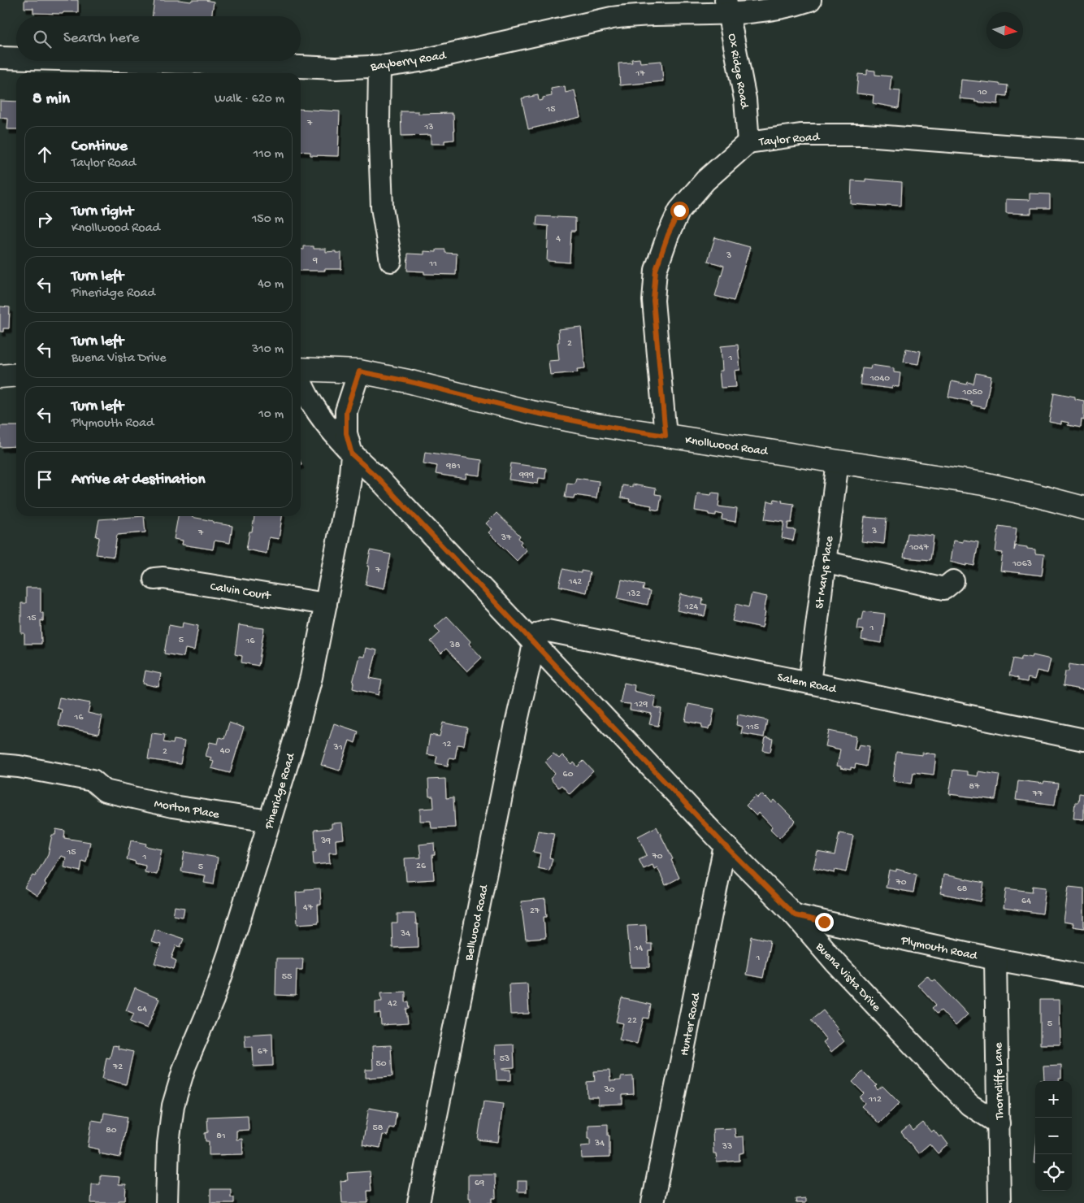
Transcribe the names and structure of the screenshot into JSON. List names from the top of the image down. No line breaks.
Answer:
{"streets":{"main road":["Knollwood Road"],"street":["Bayberry Road","Ox Ridge Road","Taylor Road","St Marys Place","Calvin Court","Salem Road","Pineridge Road","Morton Place","Bellwood Road","Plymouth Road","Buena Vista Drive","Hunter Road","Thorncliffe Lane"]},"crossings":[["Bayberry Road","Ox Ridge Road"],["Ox Ridge Road","Taylor Road"],["Taylor Road","Knollwood Road"],["Knollwood Road","St Marys Place"],["Knollwood Road","Pineridge Road"],["St Marys Place","Salem Road"],["Calvin Court","Pineridge Road"],["Salem Road","Bellwood Road"],["Salem Road","Buena Vista Drive"],["Pineridge Road","Morton Place"],["Pineridge Road","Buena Vista Drive"],["Bellwood Road","Buena Vista Drive"],["Plymouth Road","Buena Vista Drive"],["Plymouth Road","Thorncliffe Lane"],["Buena Vista Drive","Hunter Road"],["Buena Vista Drive","Thorncliffe Lane"]],"house_numbers":["17","10","15","7","13","4","3","9","11","2","1","1040","1050","981","999","3","7","37","1047","1063","7","142","132","124","15","1","5","16","38","129","16","115","12","31","40","2","60","87","77","39","15","70","1","26","5","70","68","64","47","27","34","14","1","55","42","64","22","5","67","53","50","72","30","112","58","80","81","34","33","69"],"north":"right","page":{"search":"Search here","heading":["8 min","Walk · 620 m"],"list":[["Continue","Taylor Road","110 m"],["Turn right","Knollwood Road","150 m"],["Turn left","Pineridge Road","40 m"],["Turn left","Buena Vista Drive","310 m"],["Turn left","Plymouth Road","10 m"],"Arrive at destination"],"map_buttons":["+","−"]}}
